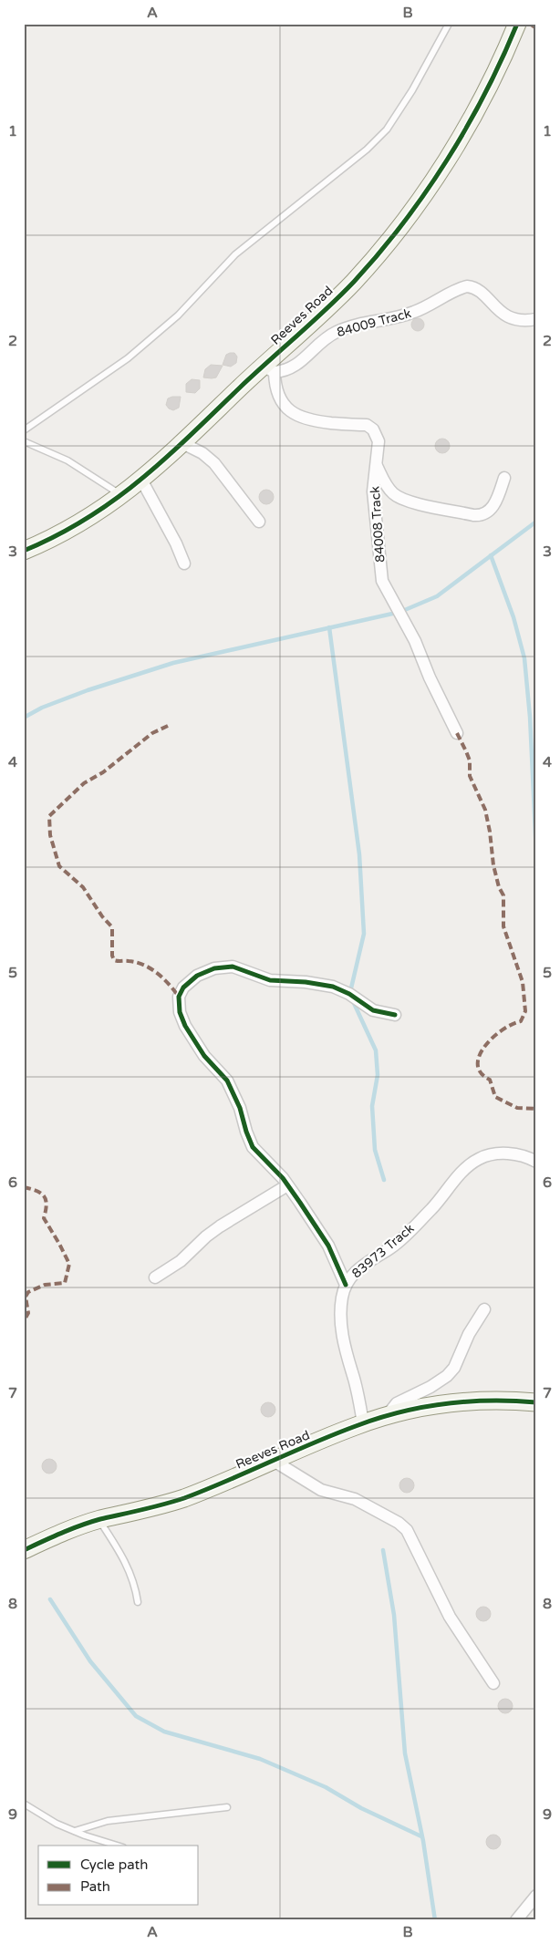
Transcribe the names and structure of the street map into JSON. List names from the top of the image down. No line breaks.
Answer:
{"streets":{"street":["Reeves Road","84009 Track","84008 Track","83973 Track"]},"crossings":[["Reeves Road","84009 Track"],["Reeves Road","84008 Track"],["Reeves Road","83973 Track"],["84009 Track","84008 Track"]],"legend":["Cycle path","Path"],"grid":{"columns":["A","B"],"rows":["1","2","3","4","5","6","7","8","9"]}}
